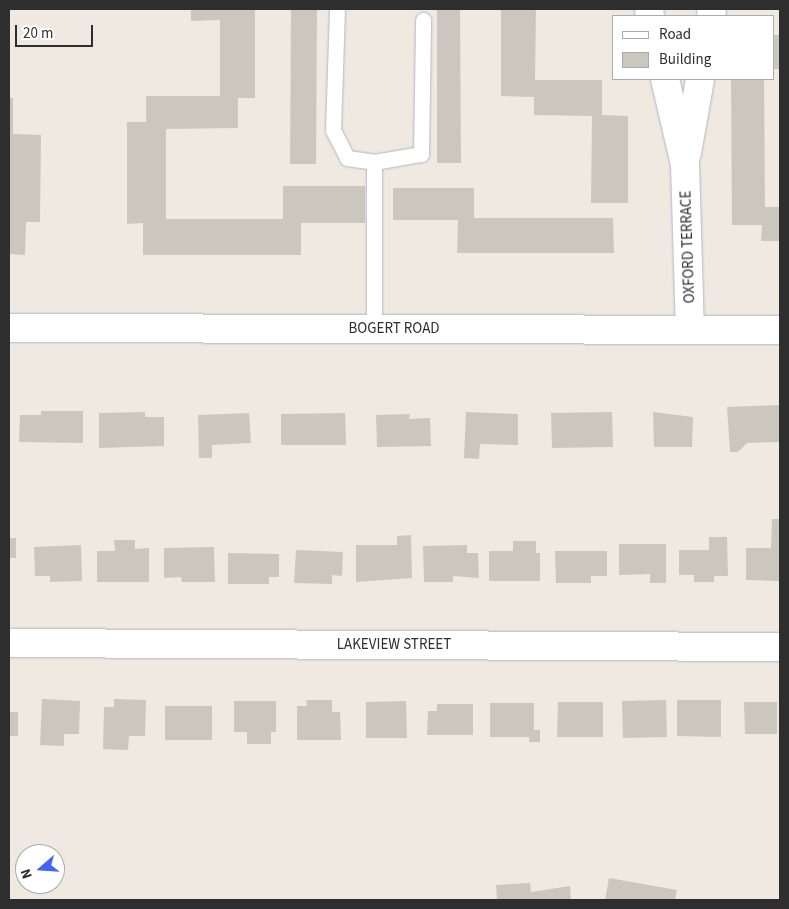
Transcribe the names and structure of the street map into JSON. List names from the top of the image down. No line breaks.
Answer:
{"streets":{"street":["OXFORD TERRACE","BOGERT ROAD","LAKEVIEW STREET"]},"crossings":[["OXFORD TERRACE","BOGERT ROAD"]],"legend":["Road","Building"],"scale_bar":"20 m","north":"left"}
